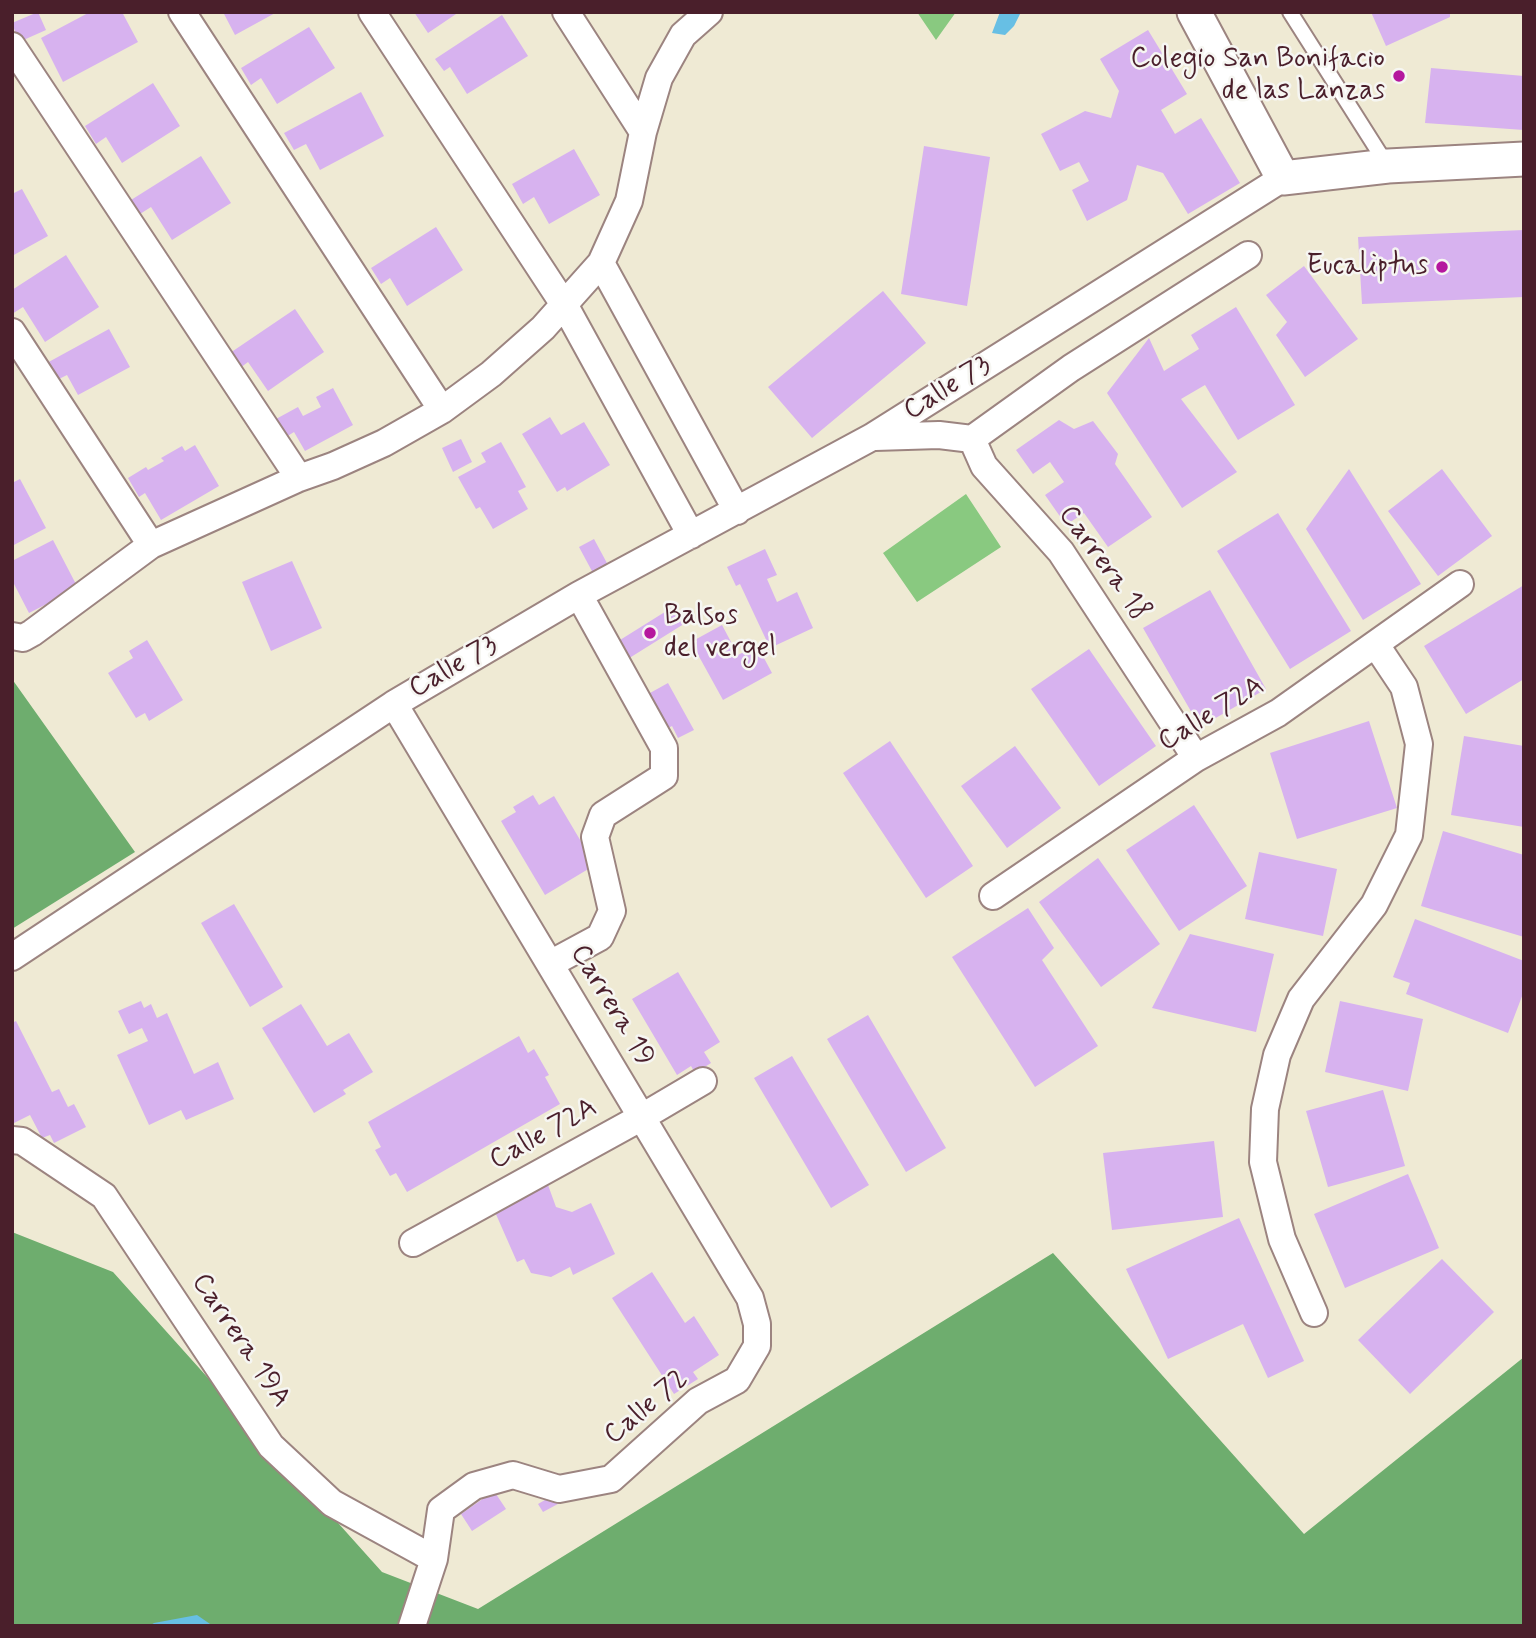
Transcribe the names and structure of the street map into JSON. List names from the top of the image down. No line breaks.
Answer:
{"streets":{"street":["Calle 73","Carrera 18","Calle 72A","Carrera 19","Carrera 19A","Calle 72"]},"crossings":[["Calle 73","Carrera 19"],["Carrera 18","Calle 72A"],["Calle 72A","Carrera 19"],["Carrera 19","Calle 72"],["Carrera 19A","Calle 72"]],"places":["Colegio San Bonifacio de las Lanzas","Eucaliptus","Balsos del vergel"]}
